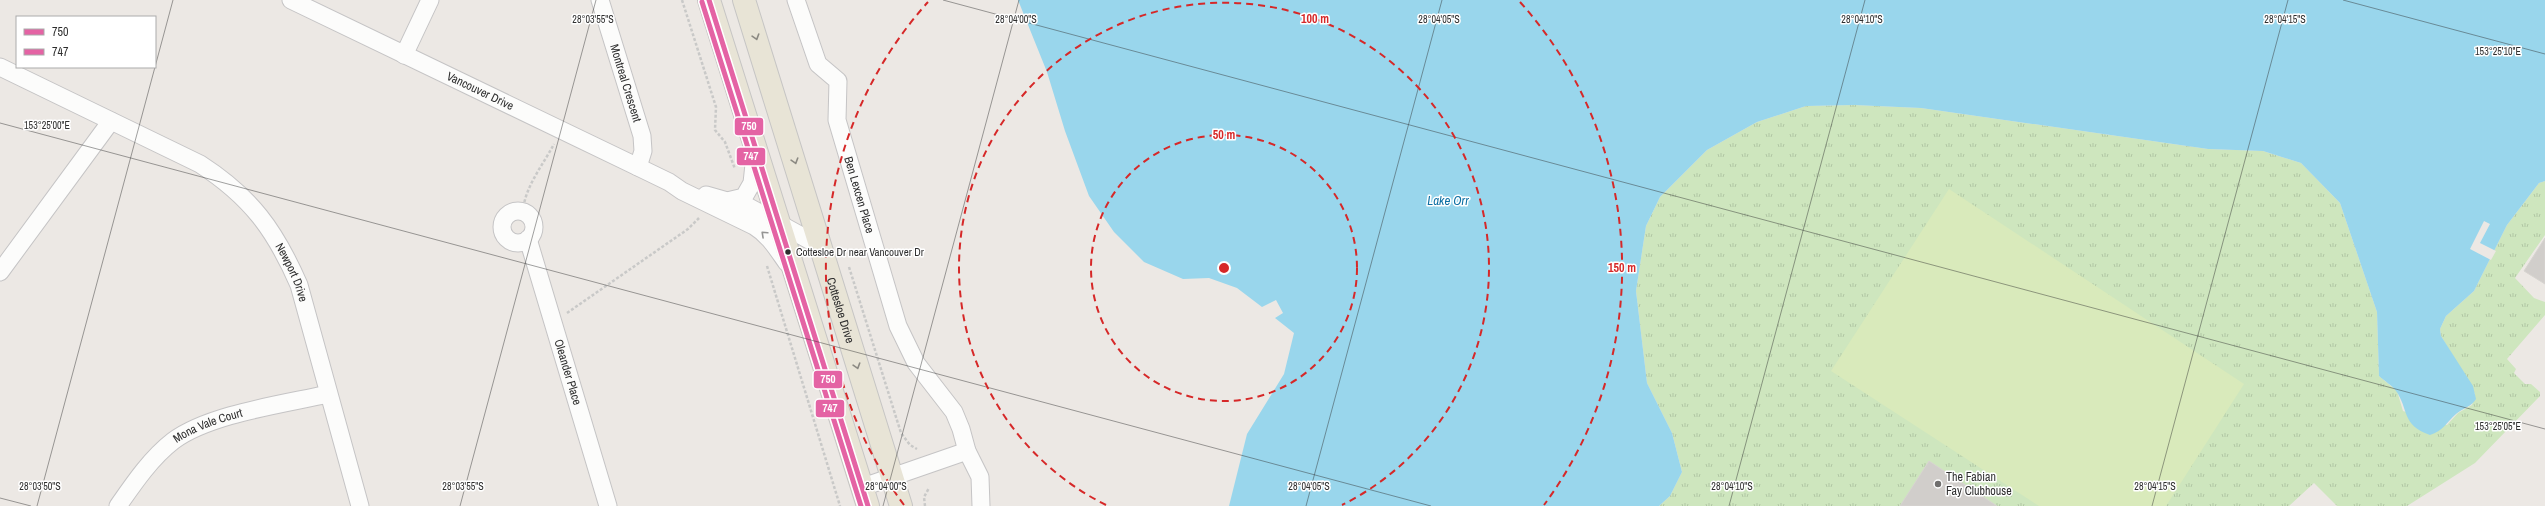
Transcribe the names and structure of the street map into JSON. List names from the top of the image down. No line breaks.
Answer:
{"streets":{"main road":["Cottesloe Drive"],"street":["Montreal Crescent","Vancouver Drive","Ben Lexcen Place","Newport Drive","Oleander Place","Mona Vale Court"]},"crossings":[["Montreal Crescent","Vancouver Drive"],["Vancouver Drive","Cottesloe Drive"],["Newport Drive","Mona Vale Court"]],"water":["Lake Orr"],"places":["Cottesloe Dr near Vancouver Dr","The Fabian Fay Clubhouse"],"lines":["transit line 750","transit line 747"],"legend":["750","747"],"coordinates":["28°04'10\"S","28°04'15\"S","28°03'55\"S","28°04'00\"S","28°04'05\"S","153°25'10\"E","153°25'00\"E","153°25'05\"E","28°03'50\"S"],"rings":["100 m","50 m","150 m"]}
